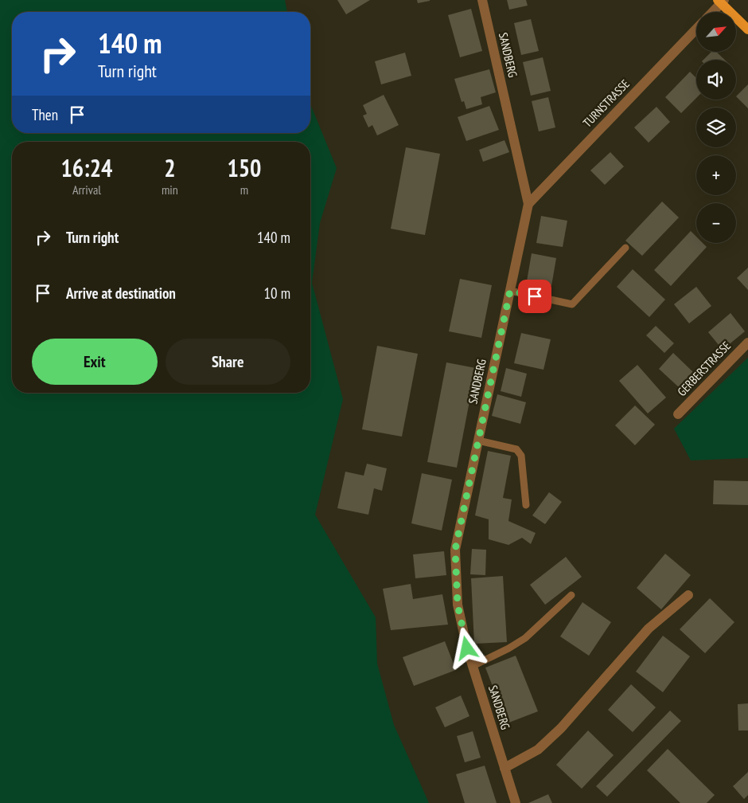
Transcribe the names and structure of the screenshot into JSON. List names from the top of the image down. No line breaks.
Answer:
{"streets":{"street":["SANDBERG","TURNSTRASSE","GERBERSTRASSE"]},"crossings":[["SANDBERG","TURNSTRASSE"]],"north":"top right","page":{"map_buttons":["+","−"],"turn":["140 m","Turn right"],"then":"Then","eta":["16:24","Arrival","2","min","150","m"],"list":[{"name":"Turn right","value":"140 m"},{"name":"Arrive at destination","value":"10 m"}],"buttons":["Exit","Share"]}}
